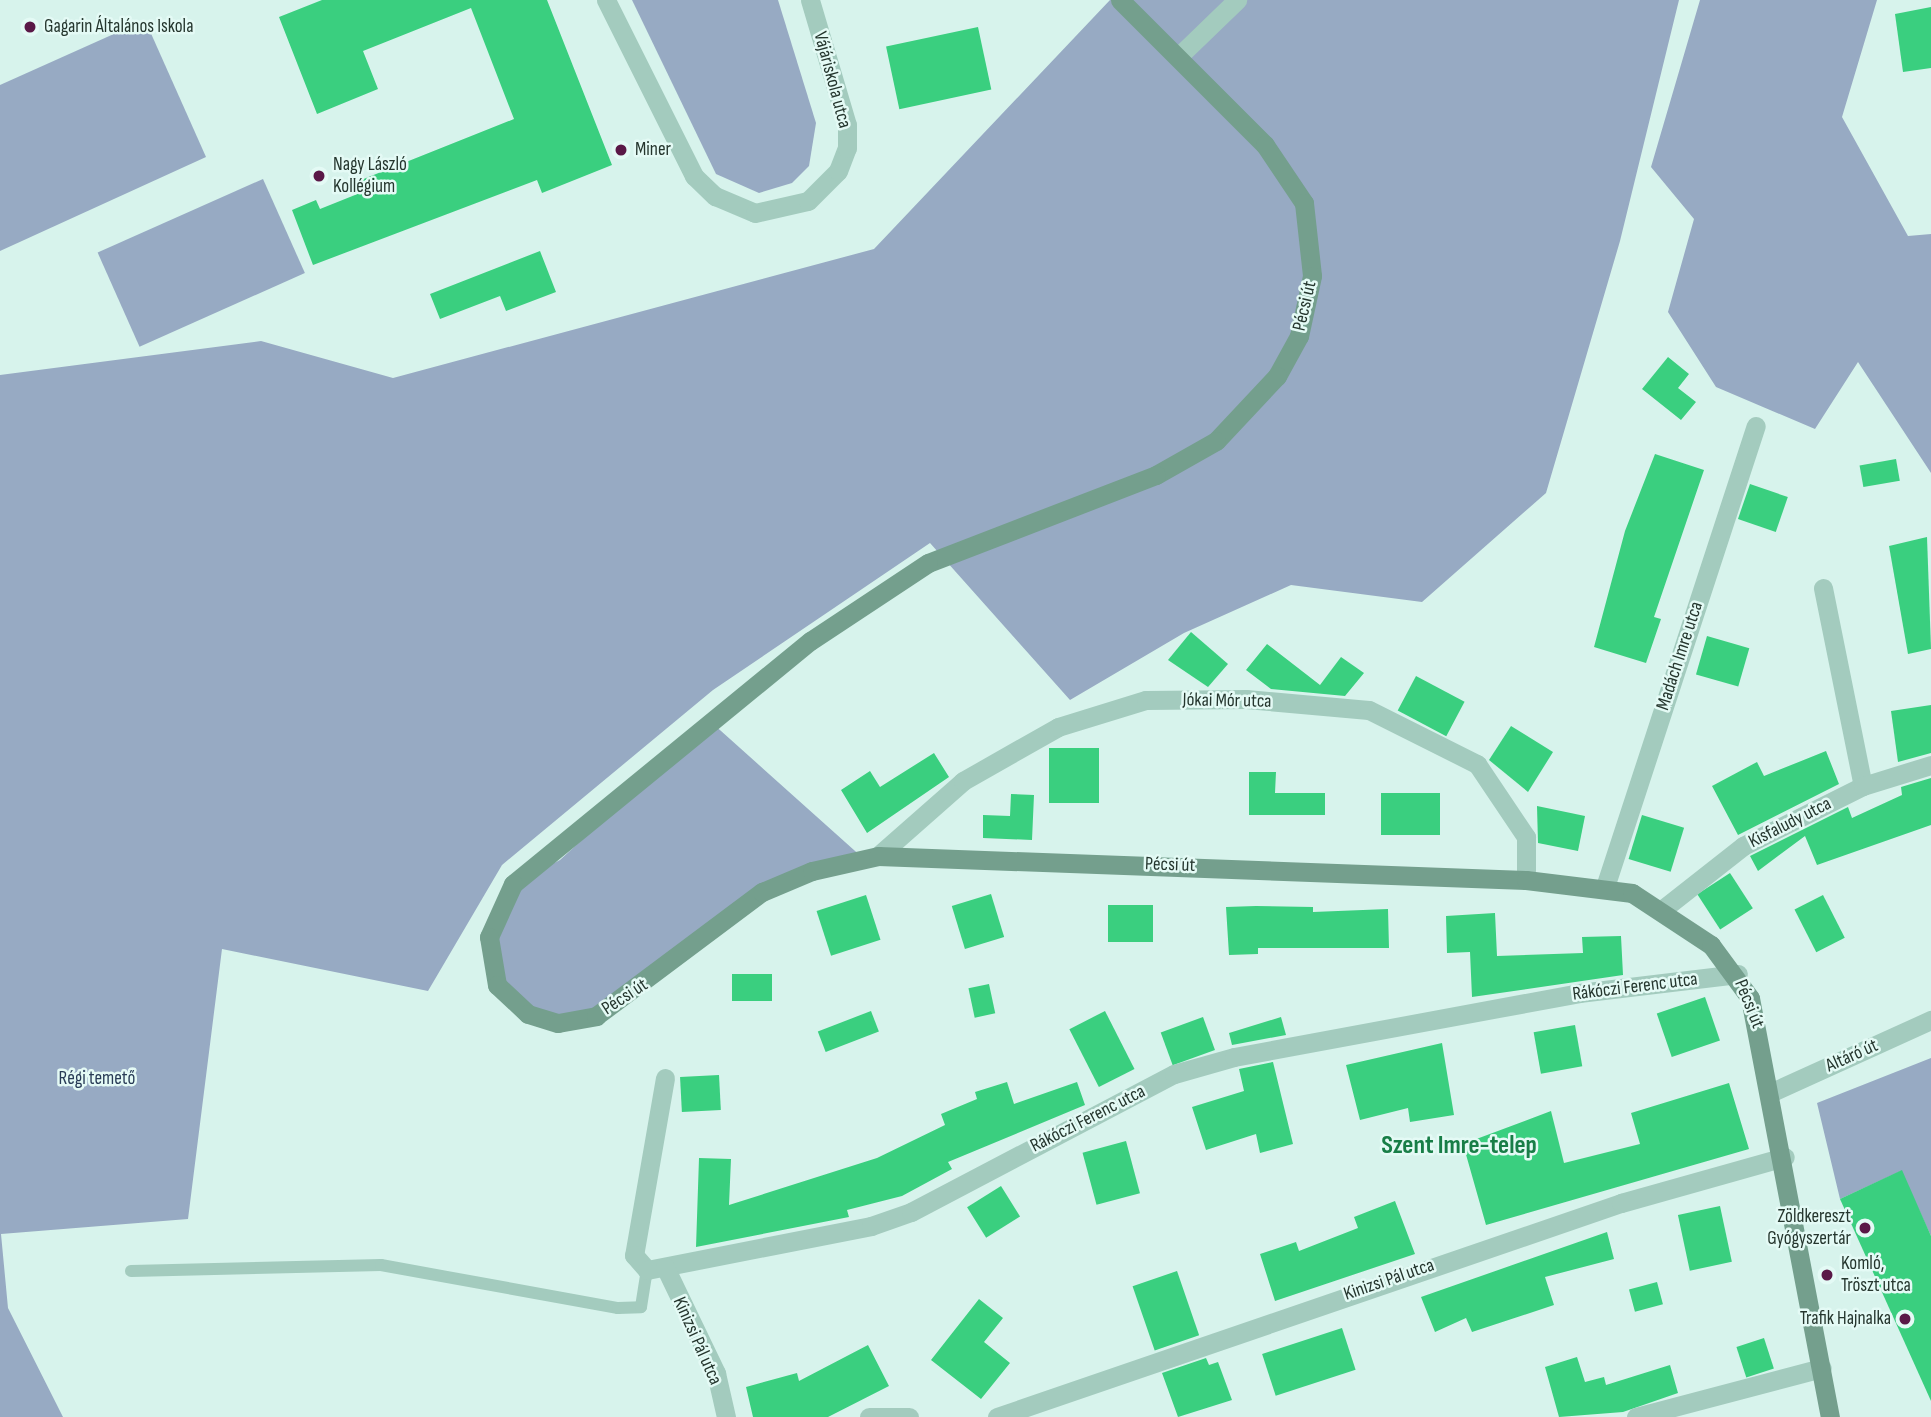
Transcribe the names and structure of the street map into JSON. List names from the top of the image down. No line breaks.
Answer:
{"streets":{"main road":["Pécsi út"],"street":["Vájáriskola utca","Madách Imre utca","Jókai Mór utca","Kisfaludy utca","Rákóczi Ferenc utca","Altáró út","Kinizsi Pál utca"]},"crossings":[["Pécsi út","Madách Imre utca"],["Pécsi út","Jókai Mór utca"],["Pécsi út","Kisfaludy utca"],["Pécsi út","Rákóczi Ferenc utca"],["Pécsi út","Altáró út"],["Pécsi út","Kinizsi Pál utca"],["Rákóczi Ferenc utca","Kinizsi Pál utca"]],"districts":["Szent Imre-telep"],"parks":["Régi temető"],"places":["Gagarin Általános Iskola","Miner","Nagy László Kollégium","Zöldkereszt Gyógyszertár","Komló, Tröszt utca","Trafik Hajnalka"]}
